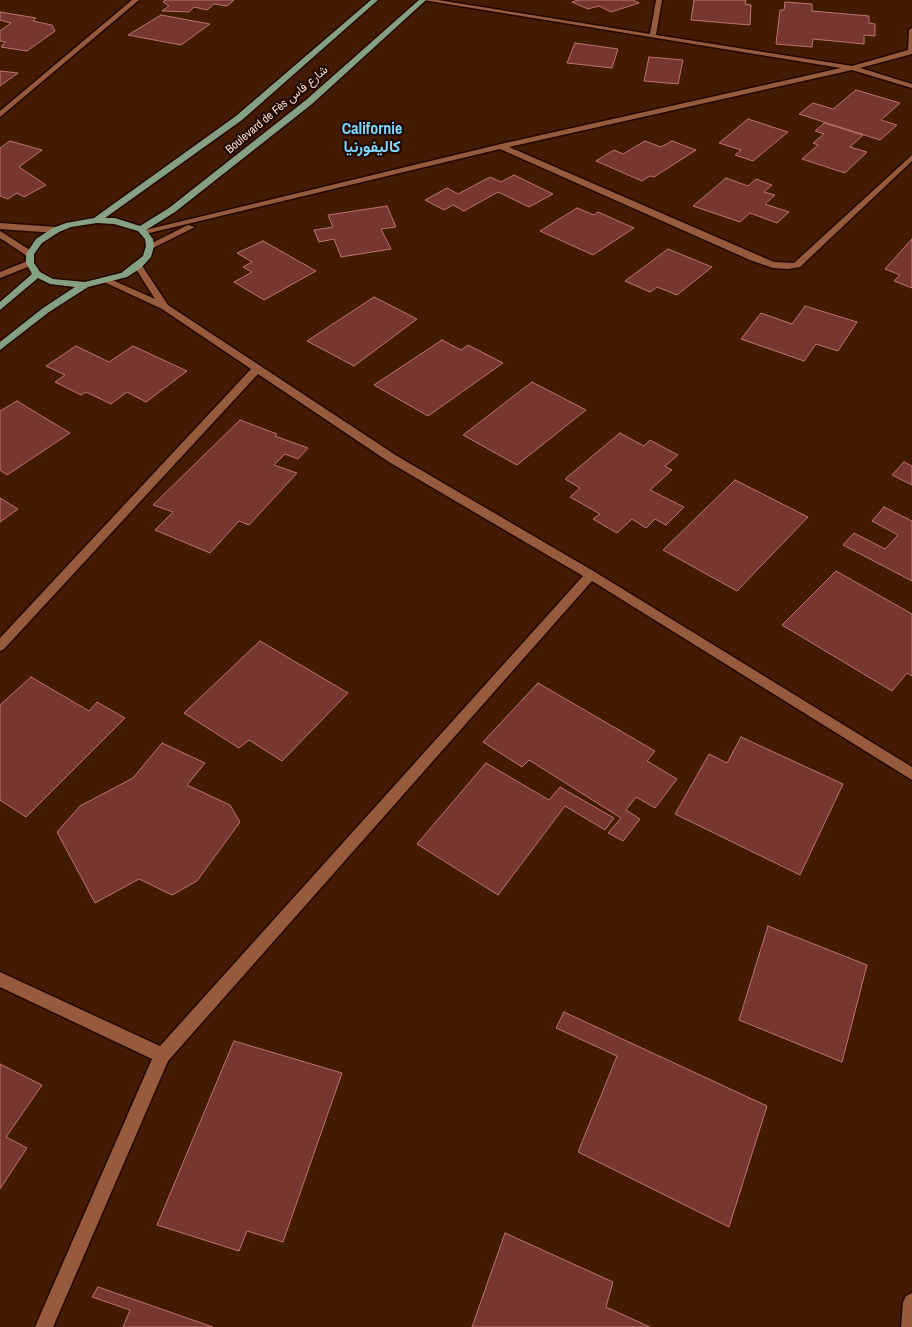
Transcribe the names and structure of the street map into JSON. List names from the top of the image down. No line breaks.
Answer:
{"streets":{"main road":["Boulevard de Fès شارع فاس"]},"districts":["Californie كاليفورنيا"]}
